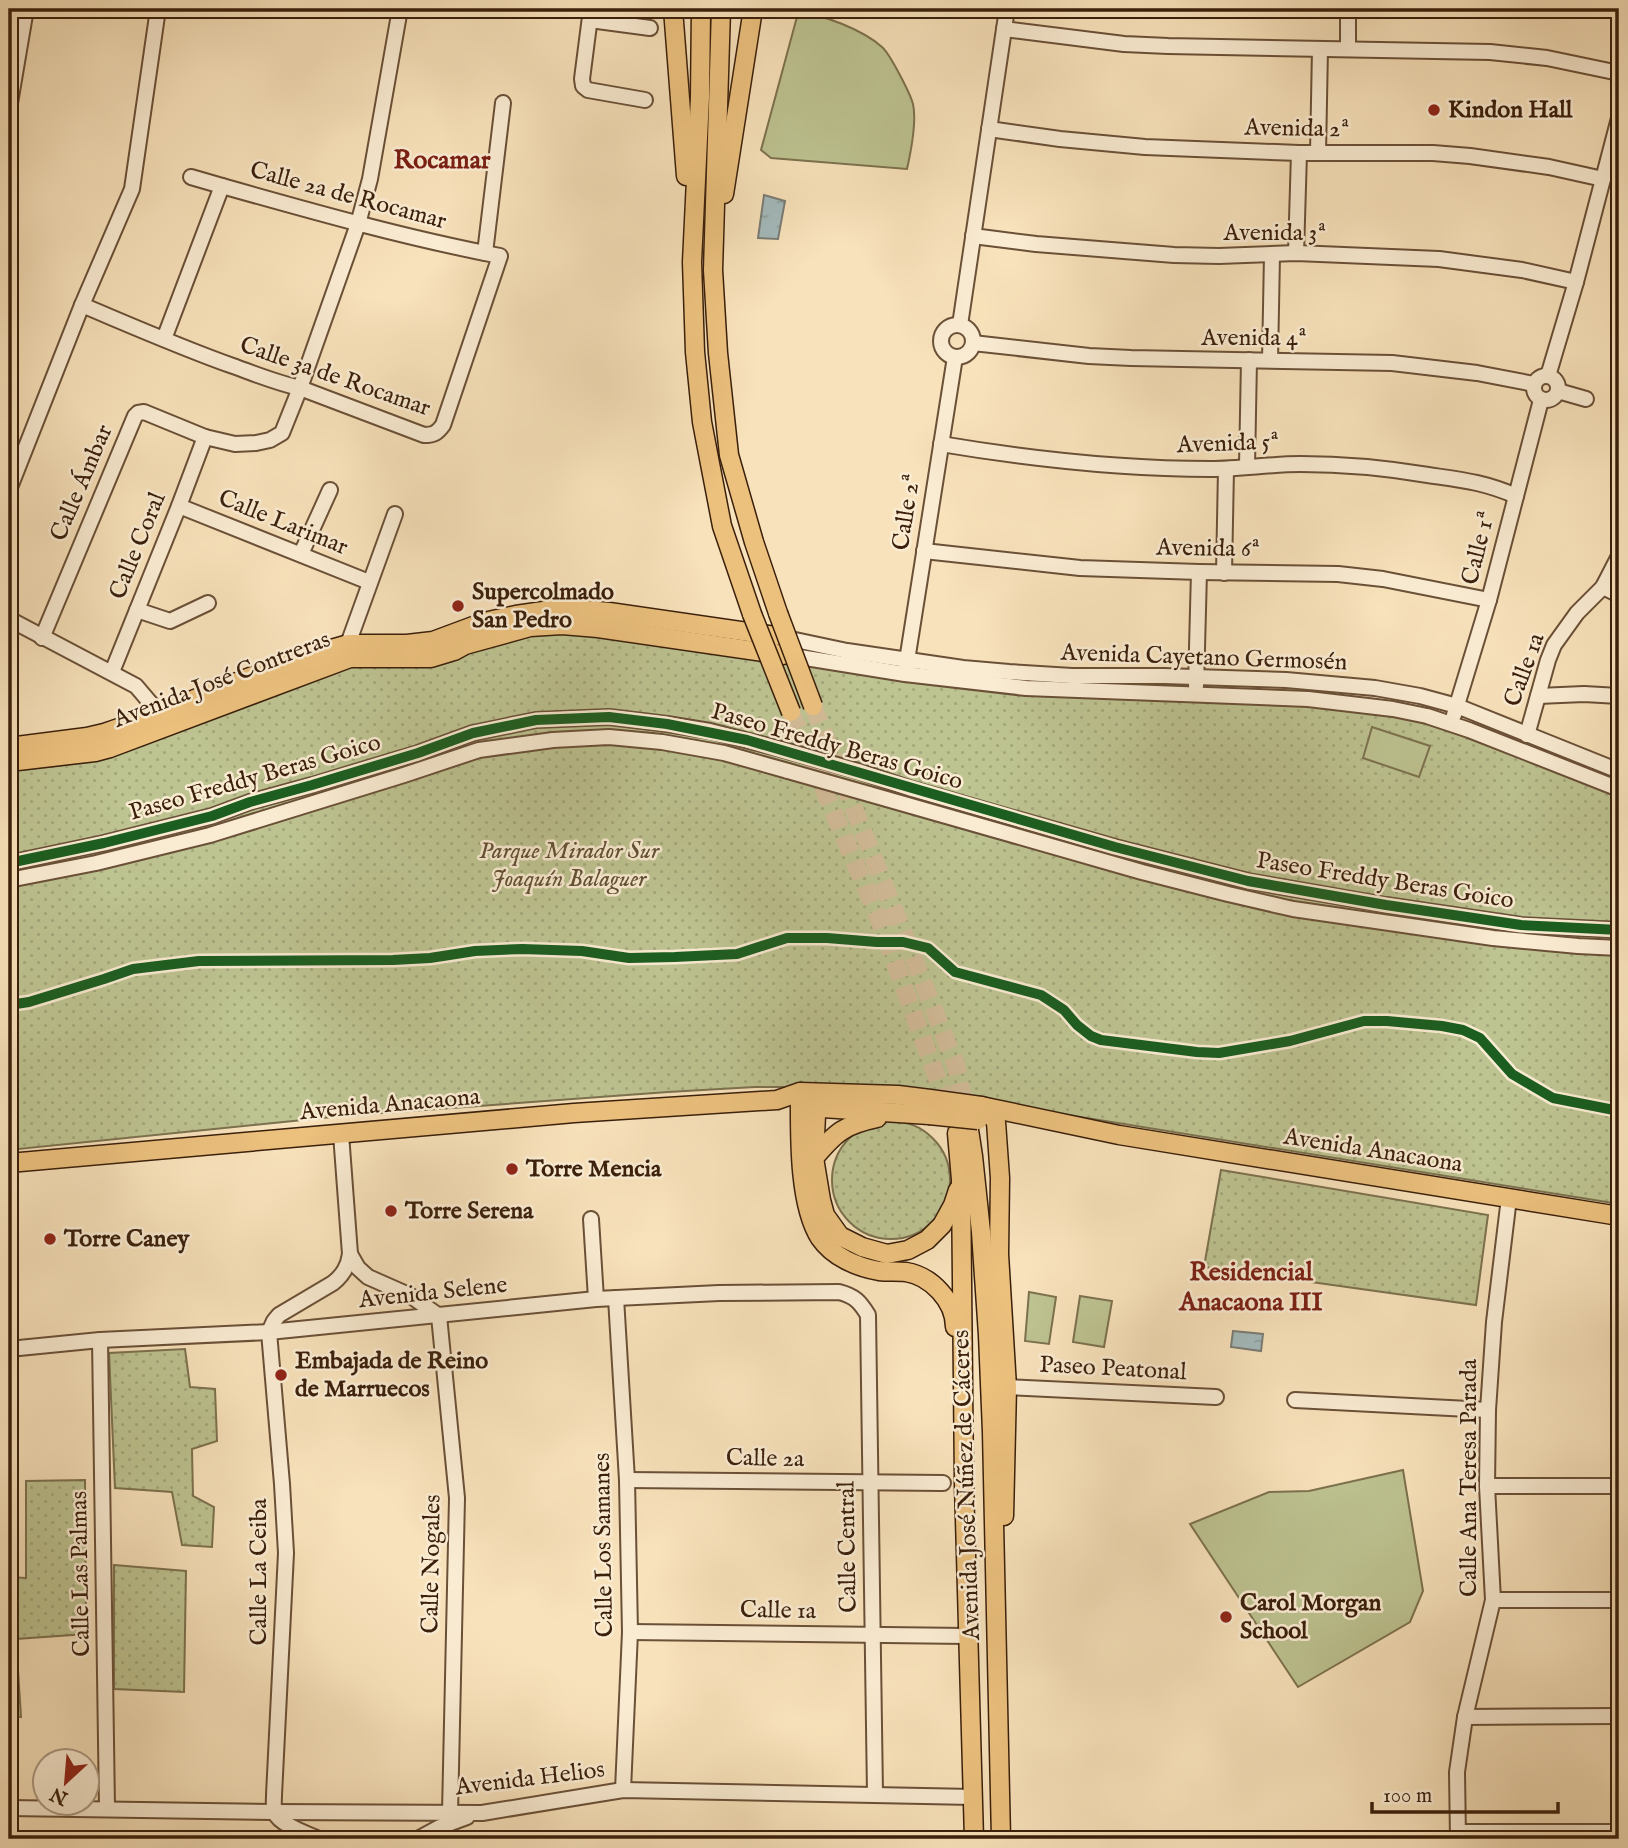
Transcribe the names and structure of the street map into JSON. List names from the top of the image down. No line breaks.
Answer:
{"streets":{"main road":["Avenida José Contreras","Avenida Anacaona","Avenida José Núñez de Cáceres"],"street":["Avenida 2ª","Calle 2a de Rocamar","Avenida 3ª","Avenida 4ª","Calle 3a de Rocamar","Avenida 5ª","Calle Ámbar","Calle 2ª","Calle Larimar","Calle Coral","Calle 1ª","Avenida 6ª","Avenida Cayetano Germosén","Calle 1a","Paseo Freddy Beras Goico","Avenida Selene","Paseo Peatonal","Calle 2a","Calle Ana Teresa Parada","Calle Los Samanes","Calle Central","Calle Nogales","Calle La Ceiba","Calle Las Palmas","Avenida Helios"]},"crossings":[["Calle 2a de Rocamar","Calle 3a de Rocamar"],["Calle 2a de Rocamar","Calle Ámbar"],["Avenida 4ª","Calle 2ª"],["Avenida 4ª","Calle 1ª"],["Calle 3a de Rocamar","Calle Ámbar"],["Avenida 5ª","Calle 2ª"],["Avenida 5ª","Calle 1ª"],["Calle Ámbar","Calle Coral"],["Calle 2ª","Avenida 6ª"],["Calle 2ª","Avenida Cayetano Germosén"],["Calle Larimar","Calle Coral"],["Calle 1ª","Avenida 6ª"],["Calle 1ª","Avenida Cayetano Germosén"],["Avenida Cayetano Germosén","Calle 1a"],["Avenida Cayetano Germosén","Avenida José Contreras"],["Calle 1a","Avenida José Núñez de Cáceres"],["Calle 1a","Calle Los Samanes"],["Calle 1a","Calle Central"],["Avenida Anacaona","Calle Ana Teresa Parada"],["Avenida Anacaona","Avenida José Núñez de Cáceres"],["Avenida Selene","Calle Los Samanes"],["Avenida Selene","Calle Central"],["Avenida Selene","Calle Nogales"],["Avenida Selene","Calle La Ceiba"],["Avenida Selene","Calle Las Palmas"],["Calle 2a","Calle Los Samanes"],["Calle 2a","Calle Central"],["Avenida José Núñez de Cáceres","Avenida Helios"],["Calle Los Samanes","Avenida Helios"],["Calle Central","Avenida Helios"],["Calle Nogales","Avenida Helios"],["Calle La Ceiba","Avenida Helios"],["Calle Las Palmas","Avenida Helios"]],"districts":["Rocamar","Residencial Anacaona III"],"parks":["Parque Mirador Sur Joaquín Balaguer"],"places":["Kindon Hall","Supercolmado San Pedro","Torre Mencia","Torre Serena","Torre Caney","Embajada de Reino de Marruecos","Carol Morgan School"],"scale_bar":"100 m","north":"bottom left"}
